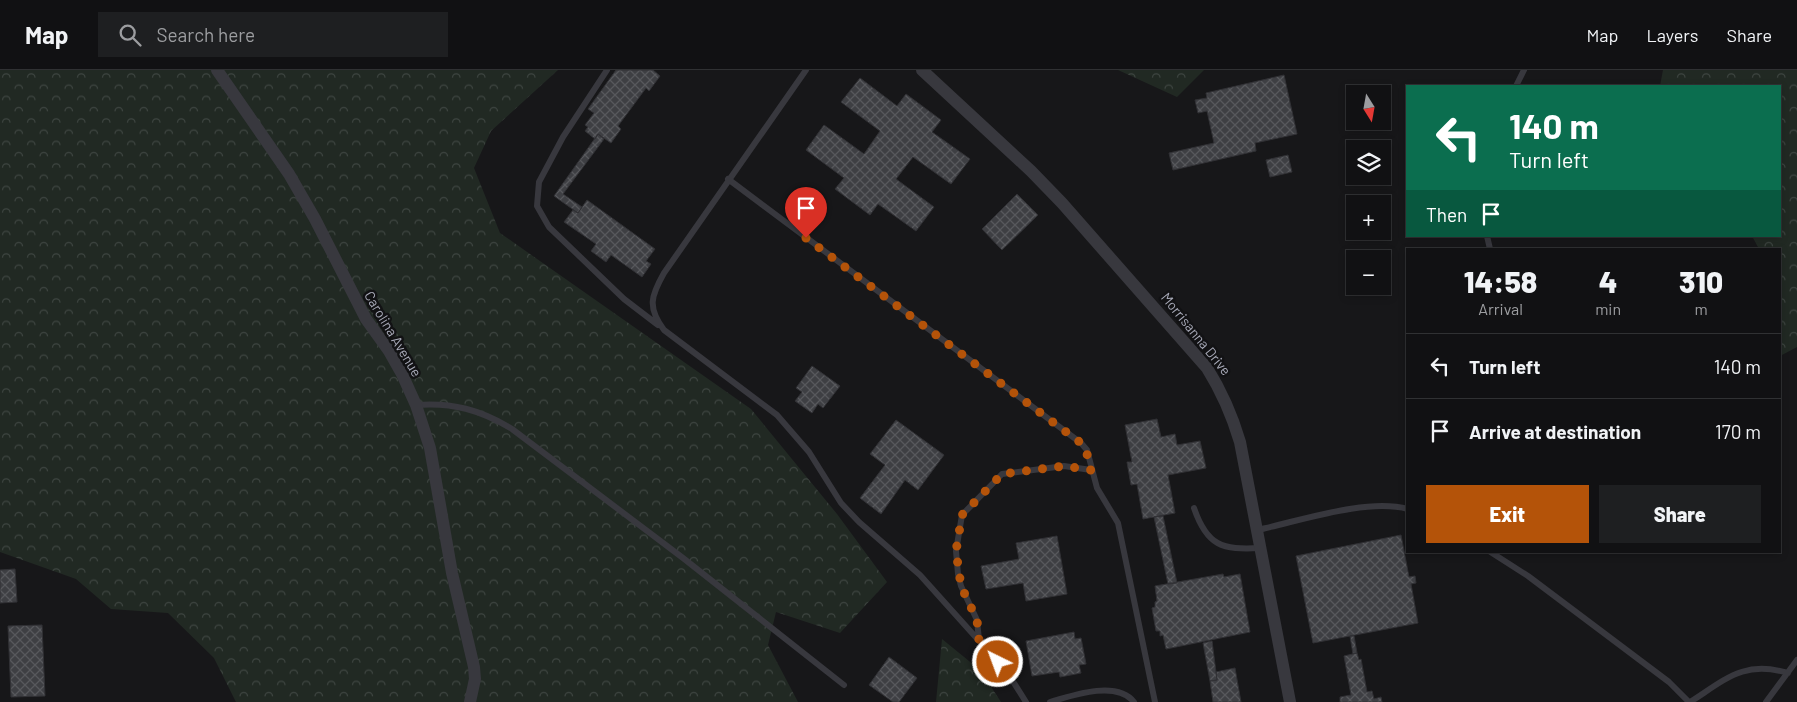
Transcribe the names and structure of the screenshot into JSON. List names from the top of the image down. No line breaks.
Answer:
{"streets":{"street":["Carolina Avenue","Morrisanna Drive"]},"north":"bottom","page":{"header":"Map","search":"Search here","nav":["Map","Layers","Share"],"map_buttons":["+","−"],"turn":["140 m","Turn left"],"then":"Then","eta":["14:58","Arrival","4","min","310","m"],"list":[{"name":"Turn left","value":"140 m"},{"name":"Arrive at destination","value":"170 m"}],"buttons":["Exit","Share"]}}
